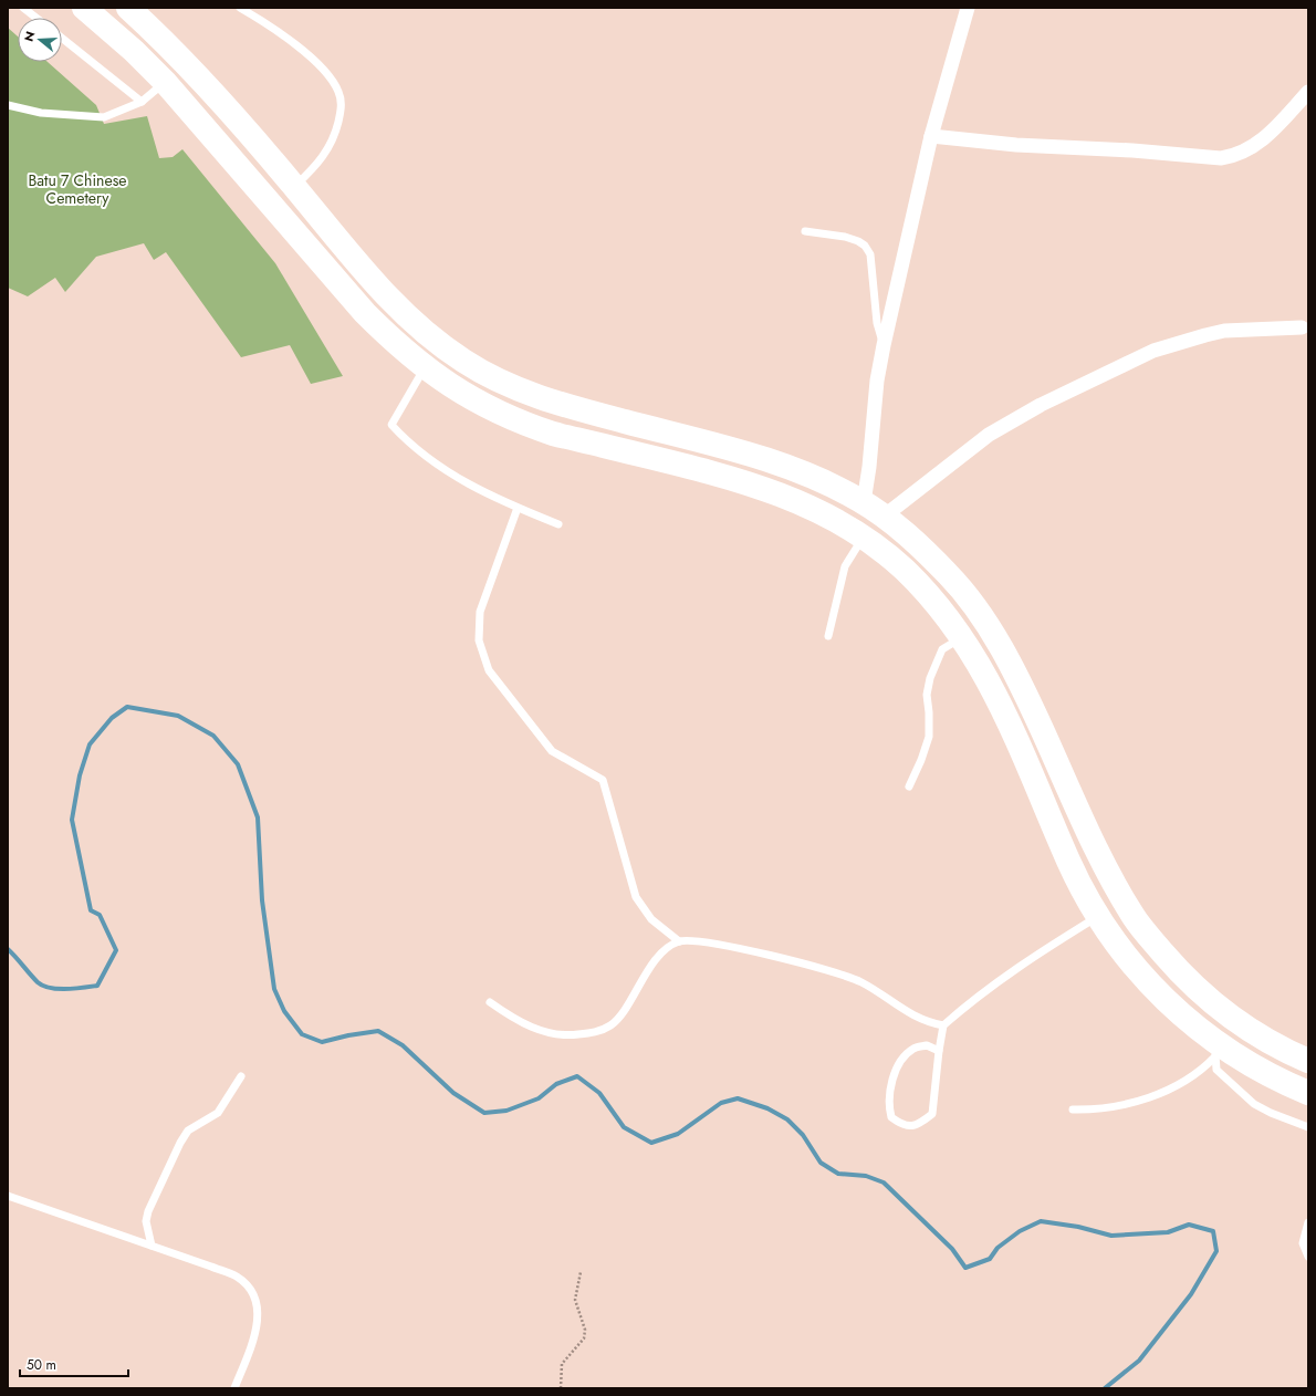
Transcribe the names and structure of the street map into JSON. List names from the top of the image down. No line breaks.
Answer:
{"parks":["Batu 7 Chinese Cemetery"],"scale_bar":"50 m","north":"left"}
